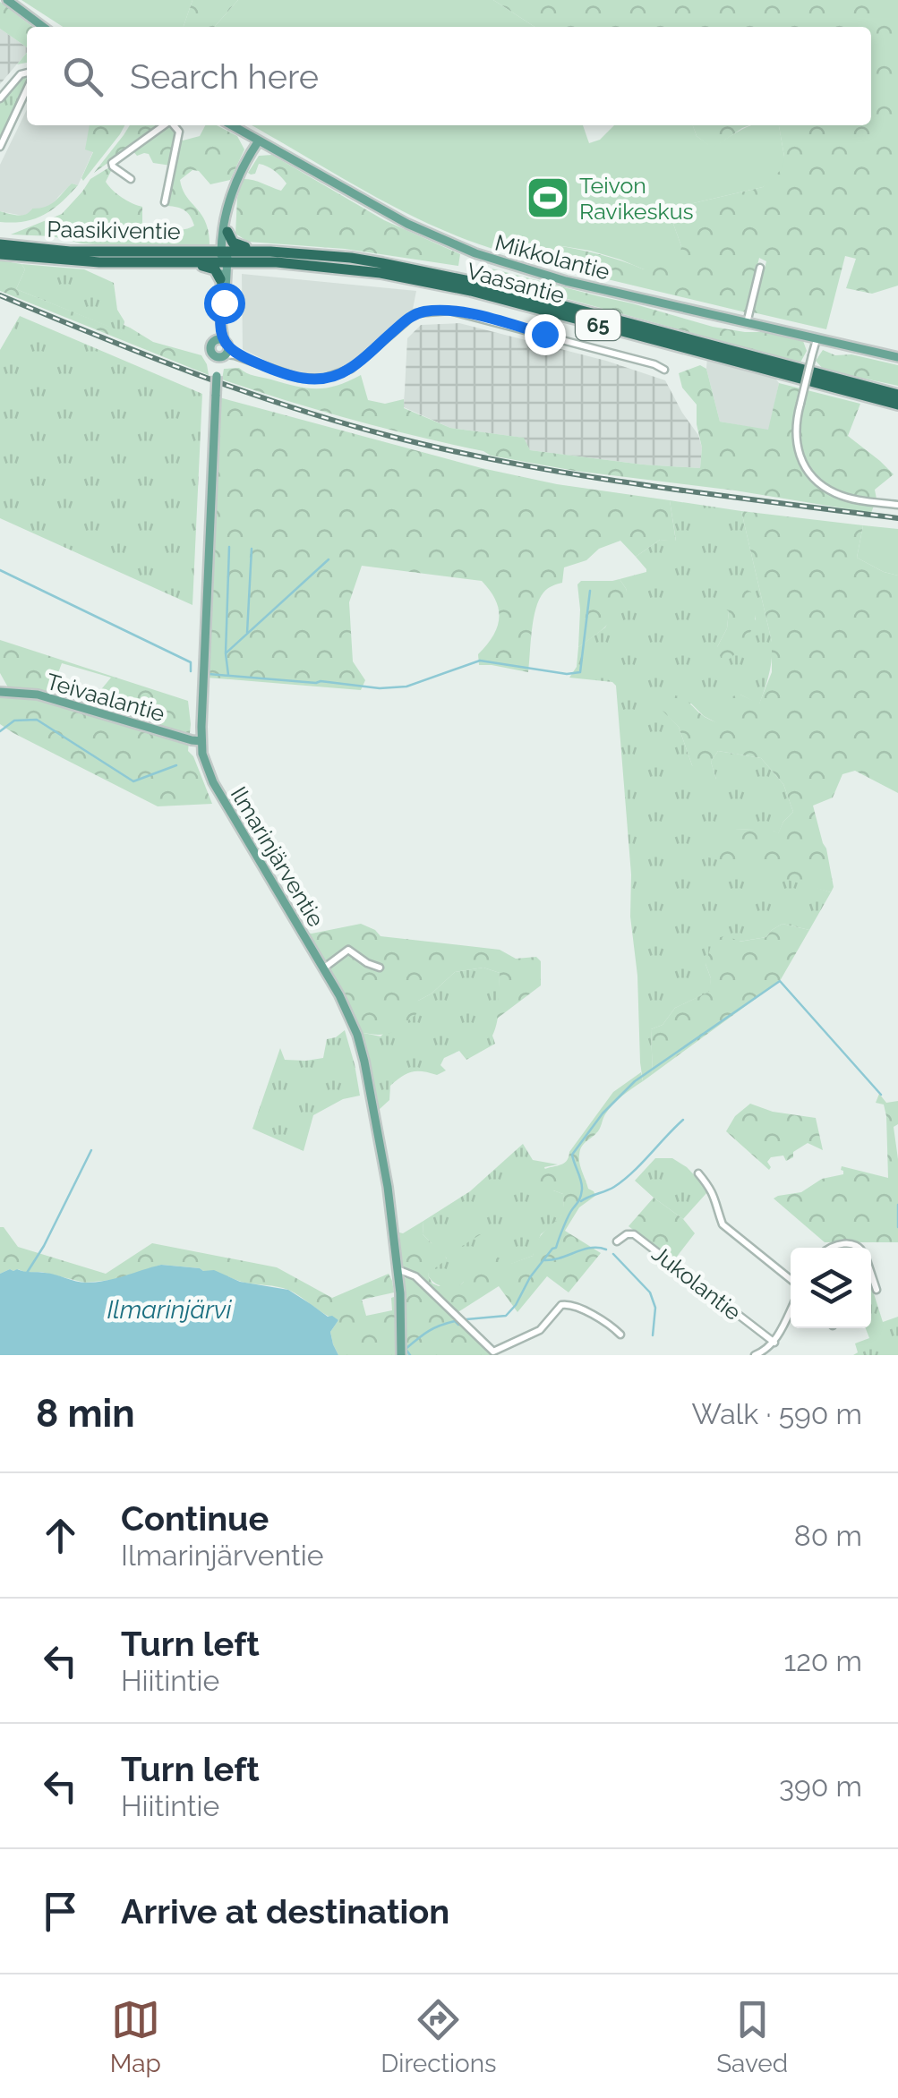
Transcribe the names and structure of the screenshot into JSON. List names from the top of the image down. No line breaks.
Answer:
{"streets":{"highway":["Paasikiventie","Vaasantie","65"],"main road":["Mikkolantie","Teivaalantie","Ilmarinjärventie"],"street":["Jukolantie"]},"crossings":[["Paasikiventie","Vaasantie"],["Paasikiventie","Ilmarinjärventie"],["Vaasantie","65"],["Vaasantie","Ilmarinjärventie"],["Teivaalantie","Ilmarinjärventie"]],"water":["Ilmarinjärvi"],"places":{"sports":["Teivon Ravikeskus"]},"page":{"search":"Search here","heading":["8 min","Walk · 590 m"],"list":[["Continue","Ilmarinjärventie","80 m"],["Turn left","Hiitintie","120 m"],["Turn left","Hiitintie","390 m"],"Arrive at destination"],"nav":["Map","Directions","Saved"]}}
